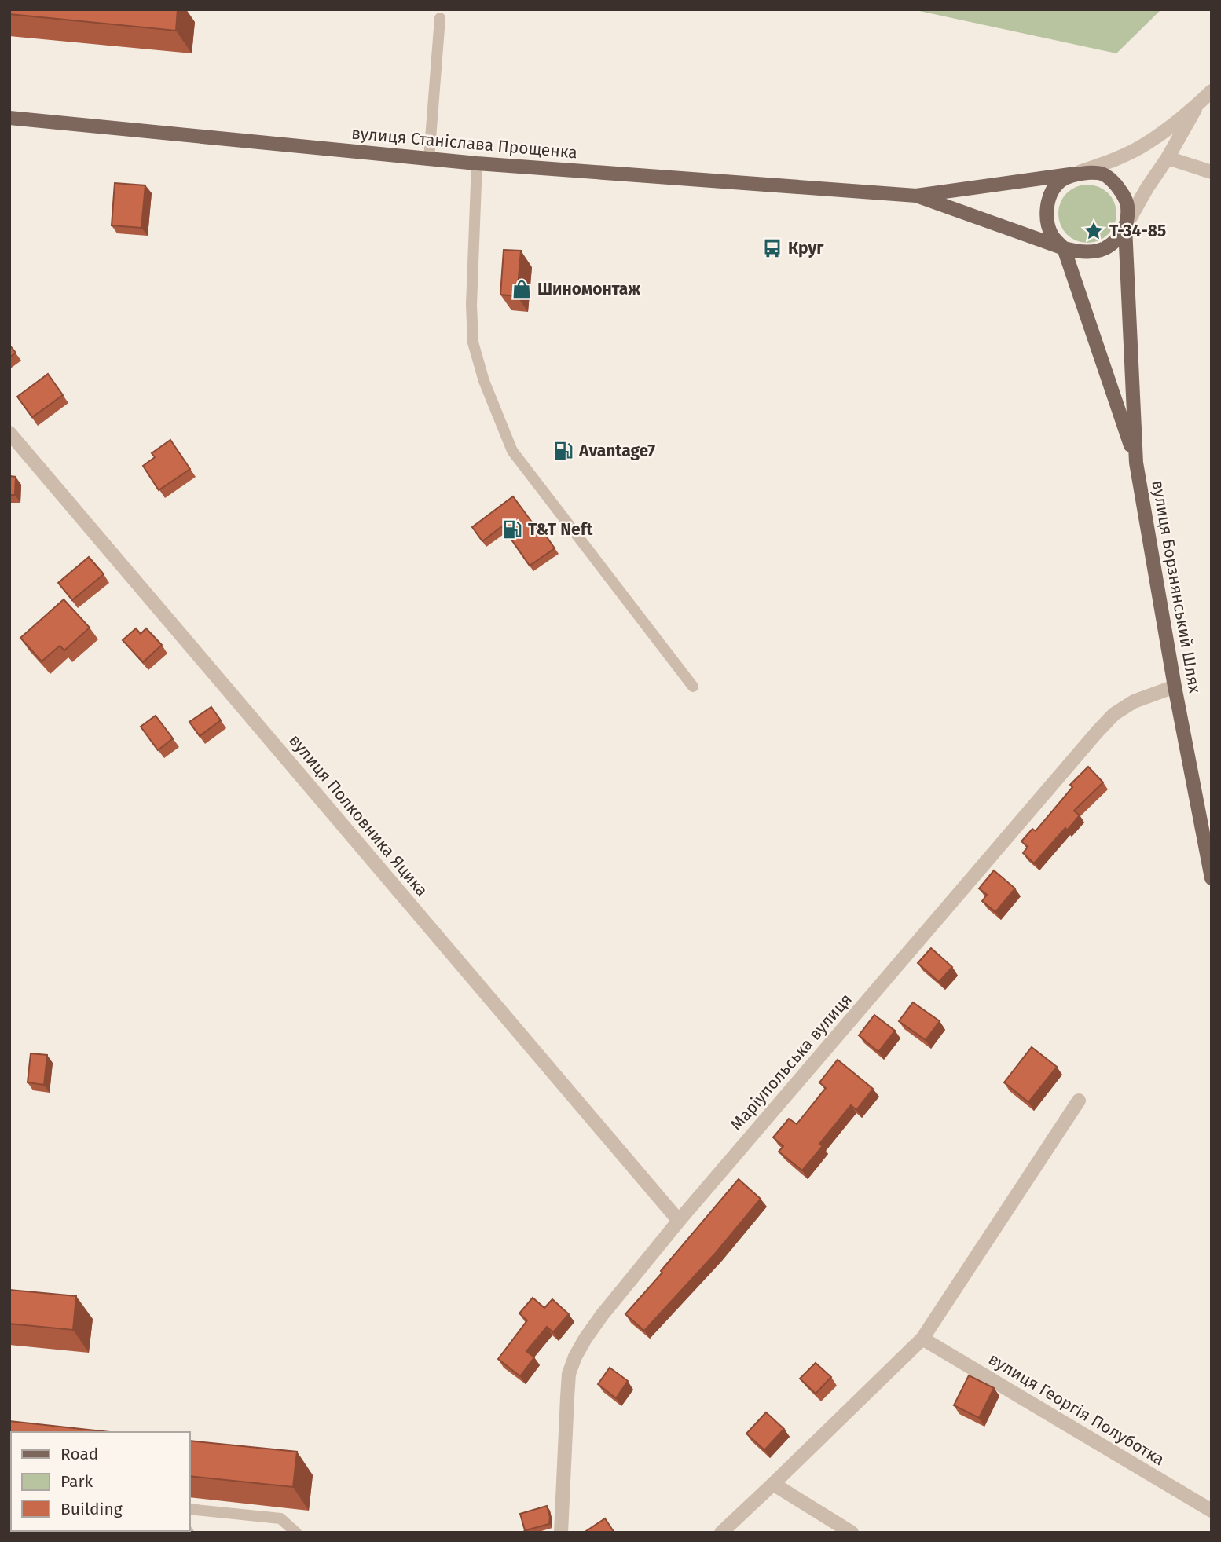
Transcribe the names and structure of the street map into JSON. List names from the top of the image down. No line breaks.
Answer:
{"streets":{"main road":["вулиця Станіслава Прощенка","вулиця Борзнянський Шлях"],"street":["вулиця Полковника Яцика","Маріупольська вулиця","вулиця Георгія Полуботка"]},"crossings":[["вулиця Станіслава Прощенка","вулиця Борзнянський Шлях"],["вулиця Борзнянський Шлях","Маріупольська вулиця"],["вулиця Полковника Яцика","Маріупольська вулиця"]],"places":{"place":["Т-34-85"],"bus stop":["Круг"],"shop":["Шиномонтаж"],"fuel station":["Avantage7","T&T Neft"]},"legend":["Road","Park","Building"]}
